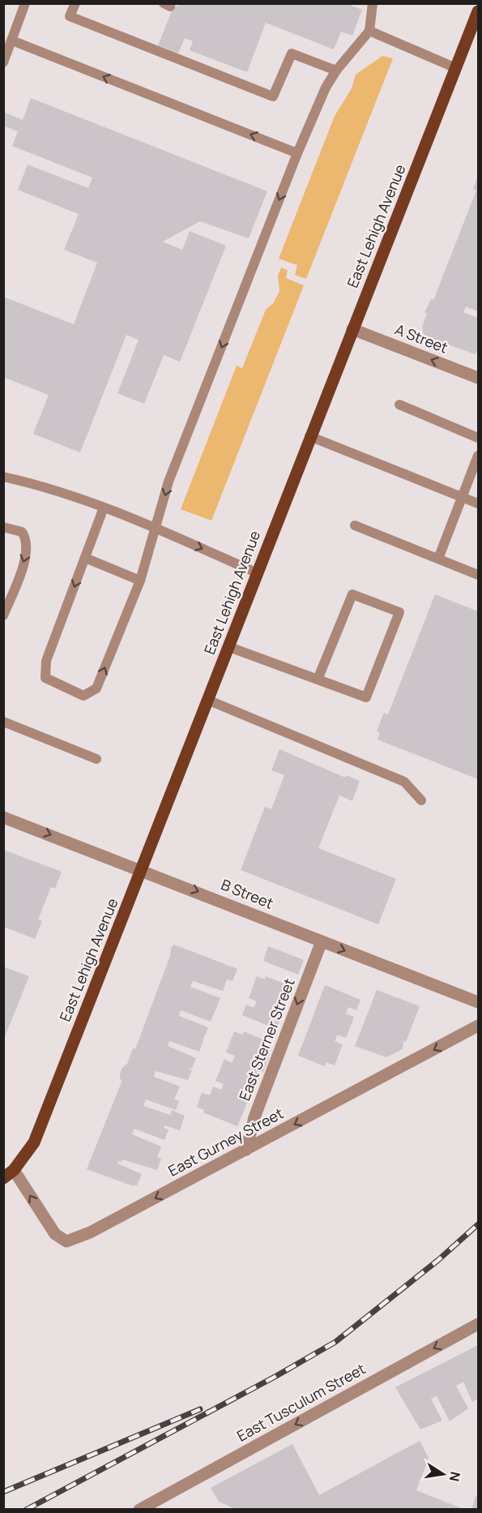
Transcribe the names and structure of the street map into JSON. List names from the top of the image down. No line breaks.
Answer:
{"streets":{"main road":["East Lehigh Avenue"],"street":["A Street","B Street","East Sterner Street","East Gurney Street","East Tusculum Street"]},"crossings":[["East Lehigh Avenue","A Street"],["East Lehigh Avenue","B Street"],["East Lehigh Avenue","East Gurney Street"],["B Street","East Sterner Street"],["East Sterner Street","East Gurney Street"]],"one_way":["A Street","B Street","East Sterner Street","East Gurney Street","East Tusculum Street"],"north":"right"}
